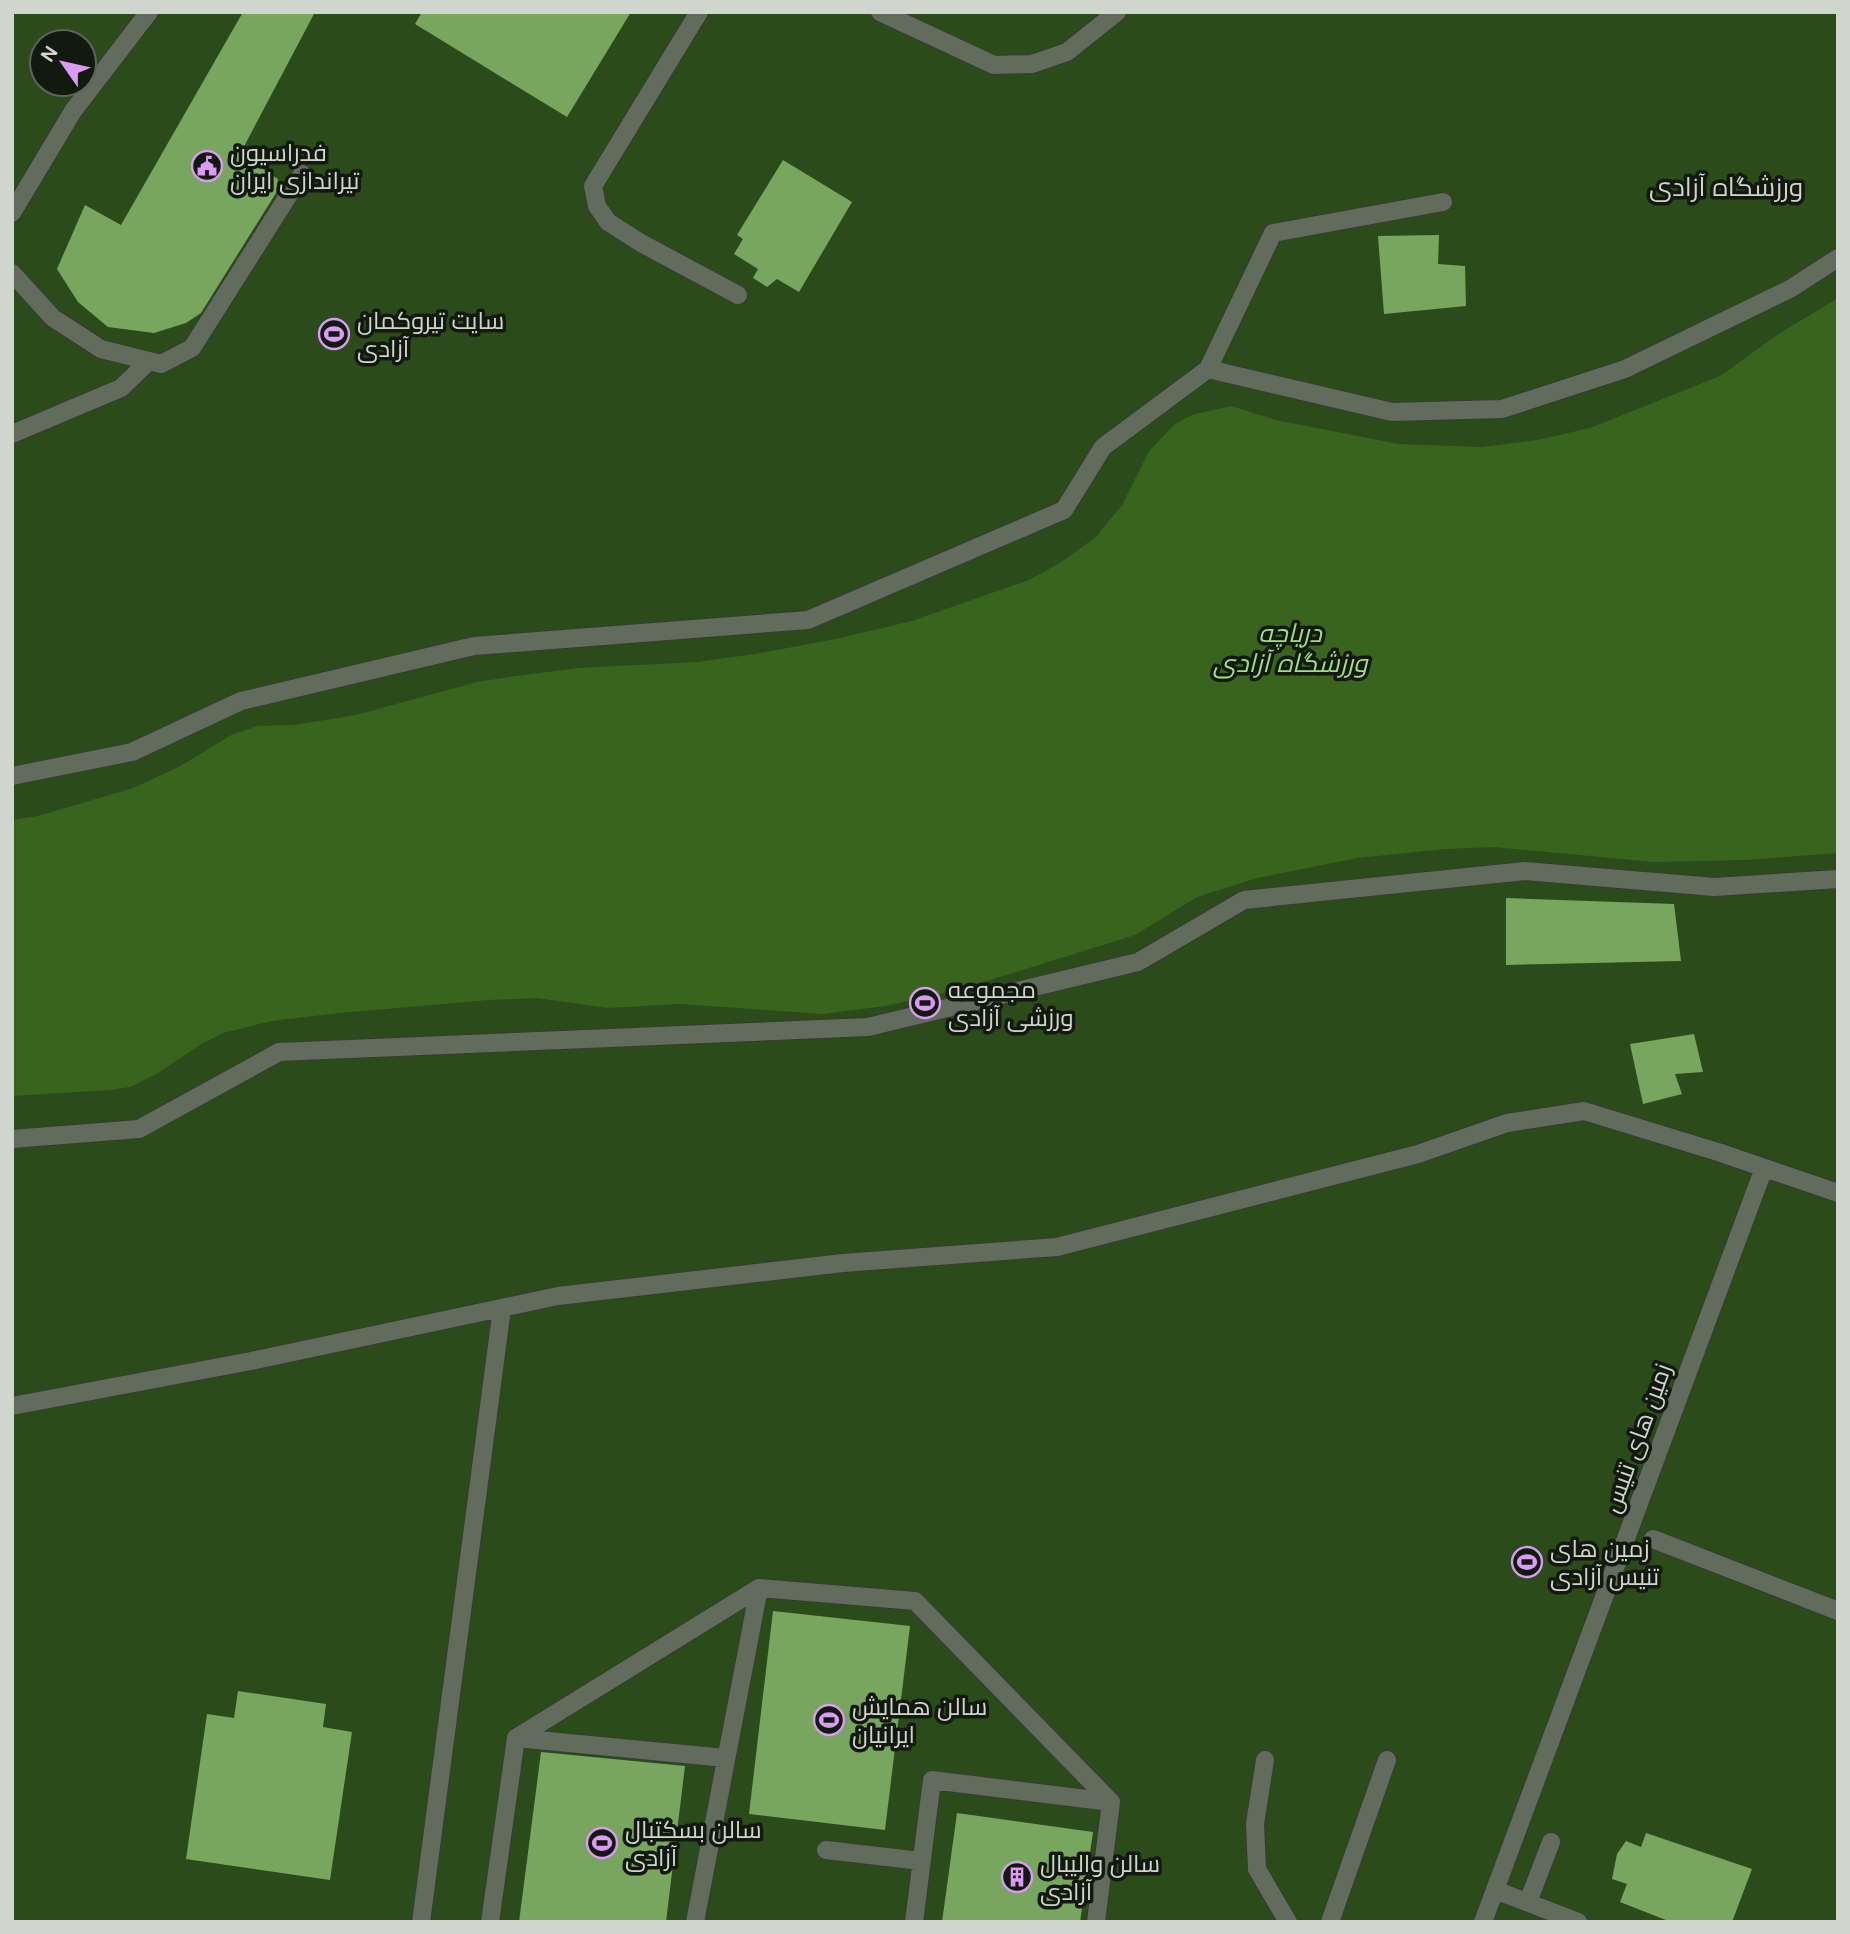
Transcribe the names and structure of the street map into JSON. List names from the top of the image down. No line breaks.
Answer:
{"streets":{"lane":["زمین های تنیس"]},"districts":["ورزشگاه آزادی"],"water":["دریاچه ورزشگاه آزادی"],"places":{"public building":["فدراسیون تیراندازی ایران"],"sports":["سایت تیروکمان آزادی","مجموعه ورزشی آزادی","زمین های تنیس آزادی","سالن همایش ایرانیان","سالن بسکتبال آزادی"],"building":["سالن والیبال آزادی"]},"north":"top left"}
